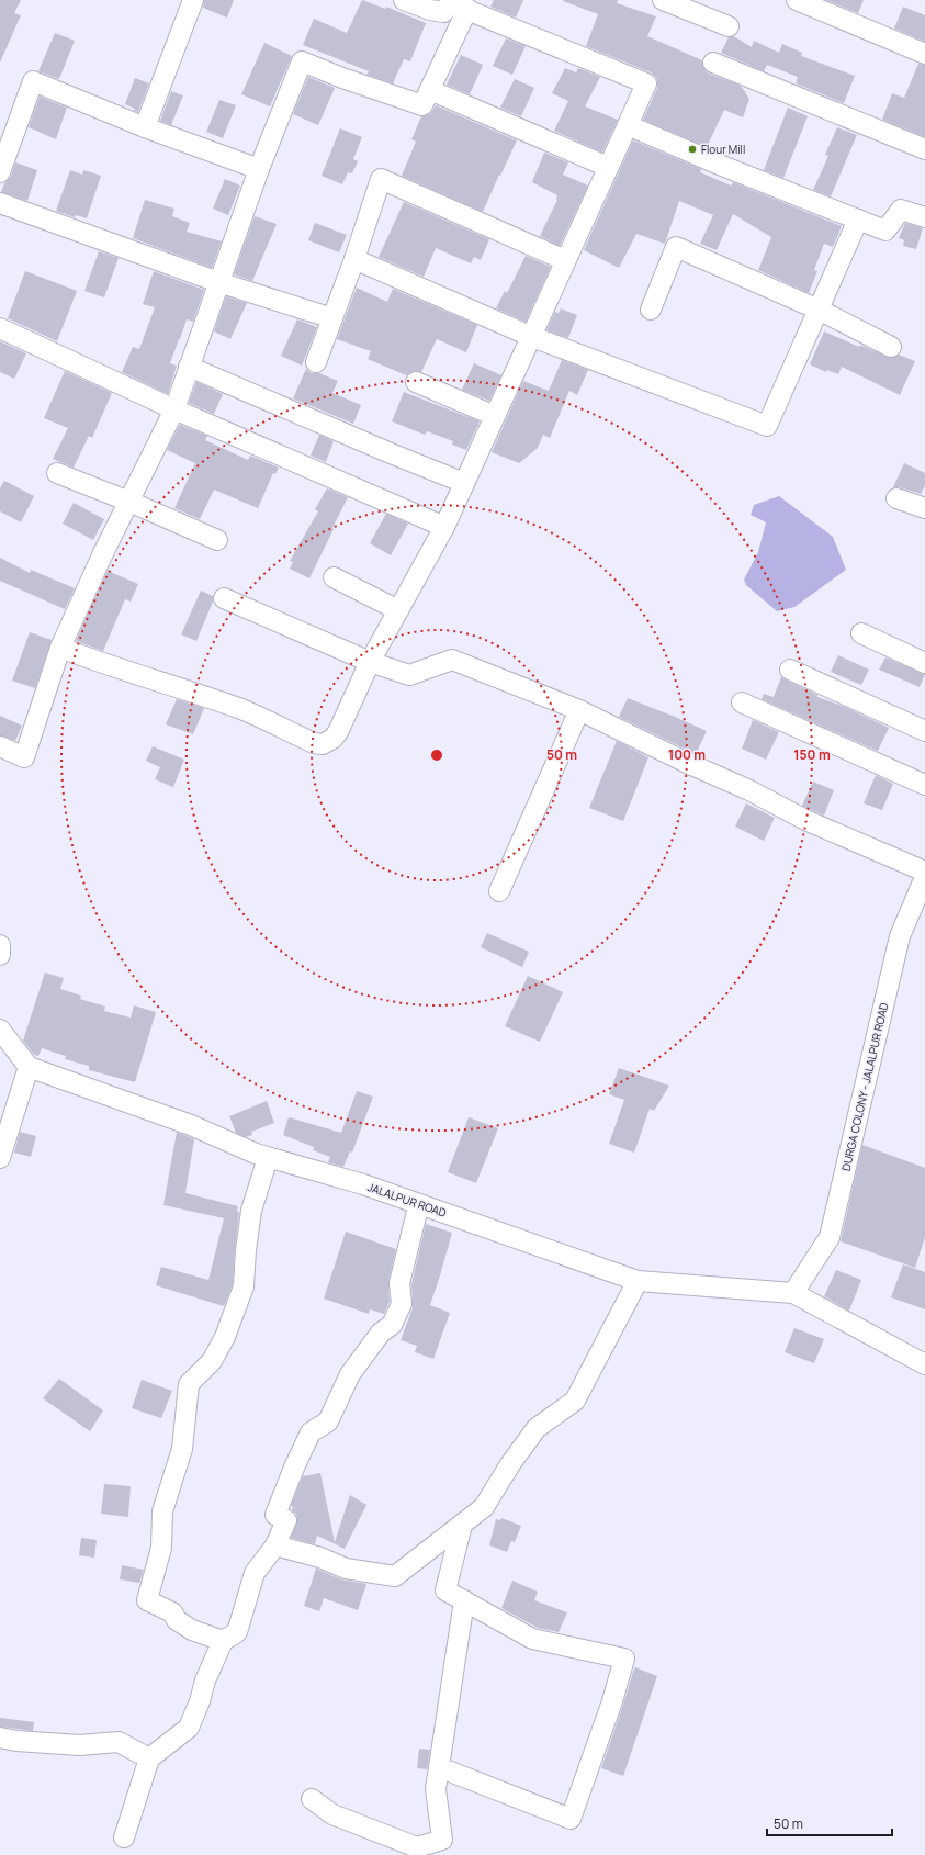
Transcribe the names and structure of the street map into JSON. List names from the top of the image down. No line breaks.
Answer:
{"streets":{"street":["DURGA COLONY - JALALPUR ROAD","JALALPUR ROAD"]},"crossings":[["DURGA COLONY - JALALPUR ROAD","JALALPUR ROAD"]],"places":["Flour Mill"],"scale_bar":"50 m","rings":["50 m","100 m","150 m"]}
